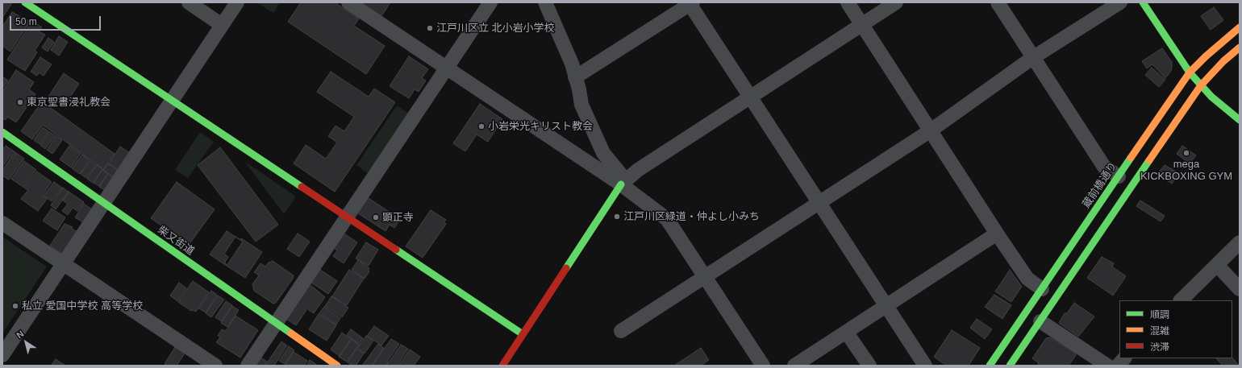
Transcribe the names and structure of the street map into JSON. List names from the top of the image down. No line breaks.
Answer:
{"streets":{"main road":["蔵前橋通り","柴又街道"]},"places":["江戸川区立 北小岩小学校","東京聖書浸礼教会","小岩栄光キリスト教会","mega KICKBOXING GYM","江戸川区緑道・仲よし小みち","顕正寺","私立 愛国中学校 高等学校"],"legend":["順調","混雑","渋滞"],"scale_bar":"50 m","north":"top left"}
